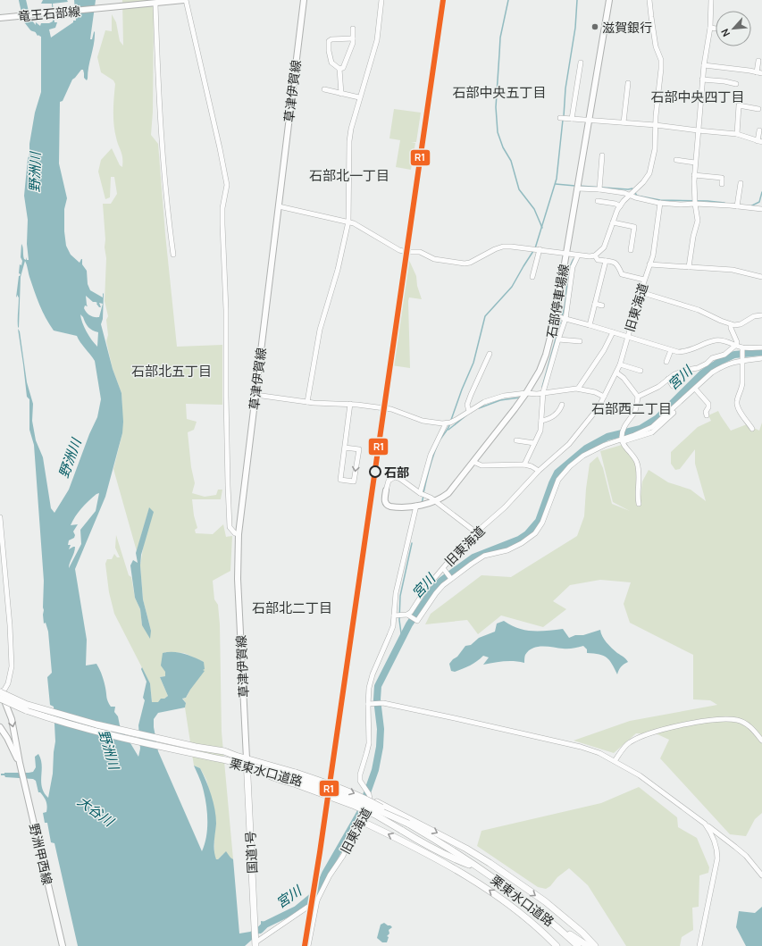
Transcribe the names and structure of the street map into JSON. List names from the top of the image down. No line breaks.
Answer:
{"streets":{"highway":["栗東水口道路","国道1号"],"main road":["竜王石部線","草津伊賀線","石部停車場線","野洲甲西線"],"street":["旧東海道"]},"crossings":[["草津伊賀線","栗東水口道路"],["草津伊賀線","国道1号"],["石部停車場線","旧東海道"],["栗東水口道路","国道1号"],["栗東水口道路","野洲甲西線"]],"districts":["石部中央五丁目","石部中央四丁目","石部北一丁目","石部北五丁目","石部西二丁目","石部北二丁目"],"water":["野洲川","宮川","大谷川"],"places":["滋賀銀行","石部"],"lines":["transit line R1"],"north":"bottom left"}
